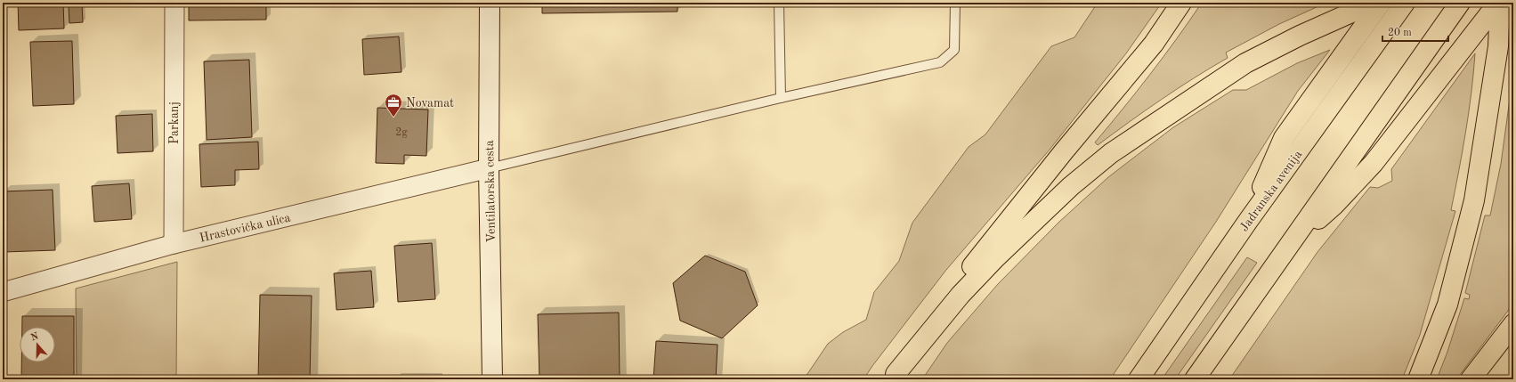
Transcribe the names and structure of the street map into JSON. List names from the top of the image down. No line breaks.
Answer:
{"streets":{"highway":["Jadranska avenija"],"main road":["Ventilatorska cesta"],"street":["Parkanj","Hrastovička ulica"]},"crossings":[["Parkanj","Hrastovička ulica"],["Ventilatorska cesta","Hrastovička ulica"]],"places":{"office":["Novamat"]},"house_numbers":["2g"],"scale_bar":"20 m","north":"top"}
